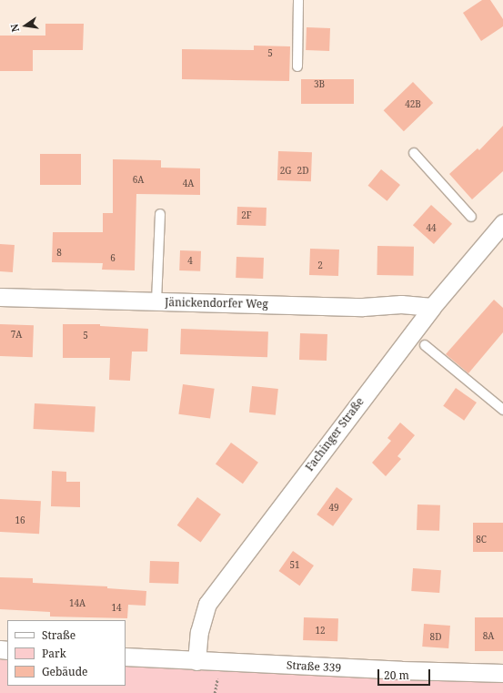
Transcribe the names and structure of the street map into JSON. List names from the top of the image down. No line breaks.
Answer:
{"streets":{"street":["Jänickendorfer Weg","Fachinger Straße","Straße 339"]},"crossings":[["Jänickendorfer Weg","Fachinger Straße"],["Fachinger Straße","Straße 339"]],"house_numbers":["5","3B","42B","2G","2D","6A","4A","2F","44","8","6","4","2","7A","5","49","16","8C","51","14A","14","12","8A","8D"],"legend":["Straße","Park","Gebäude"],"scale_bar":"20 m","north":"left"}
